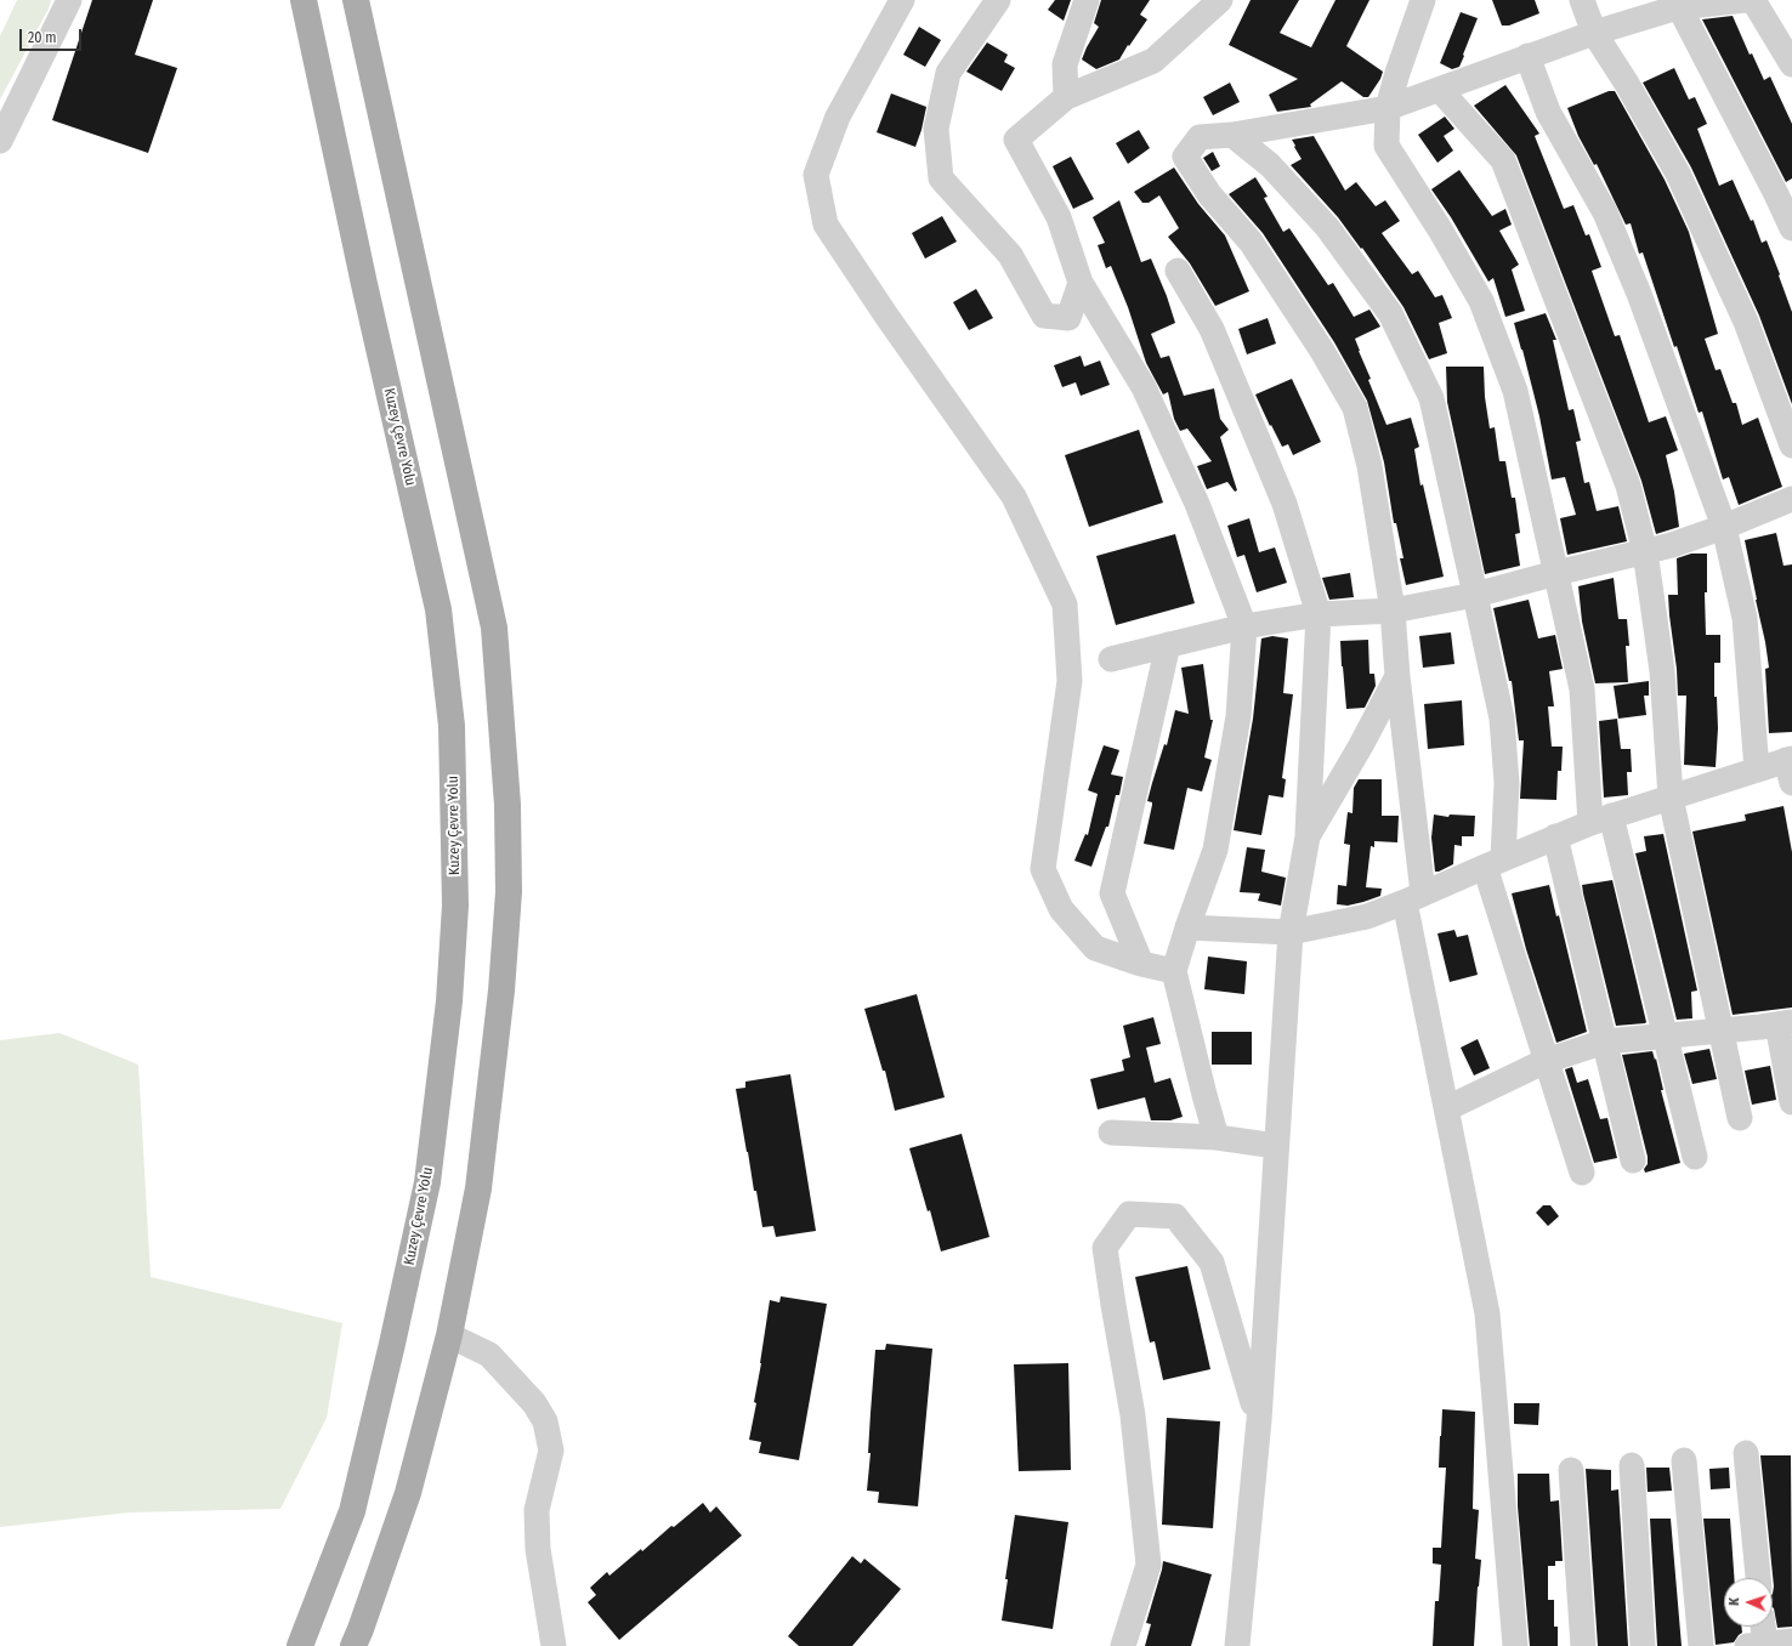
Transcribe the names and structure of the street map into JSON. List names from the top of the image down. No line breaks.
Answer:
{"streets":{"main road":["Kuzey Çevre Yolu"]},"scale_bar":"20 m","north":"left"}
